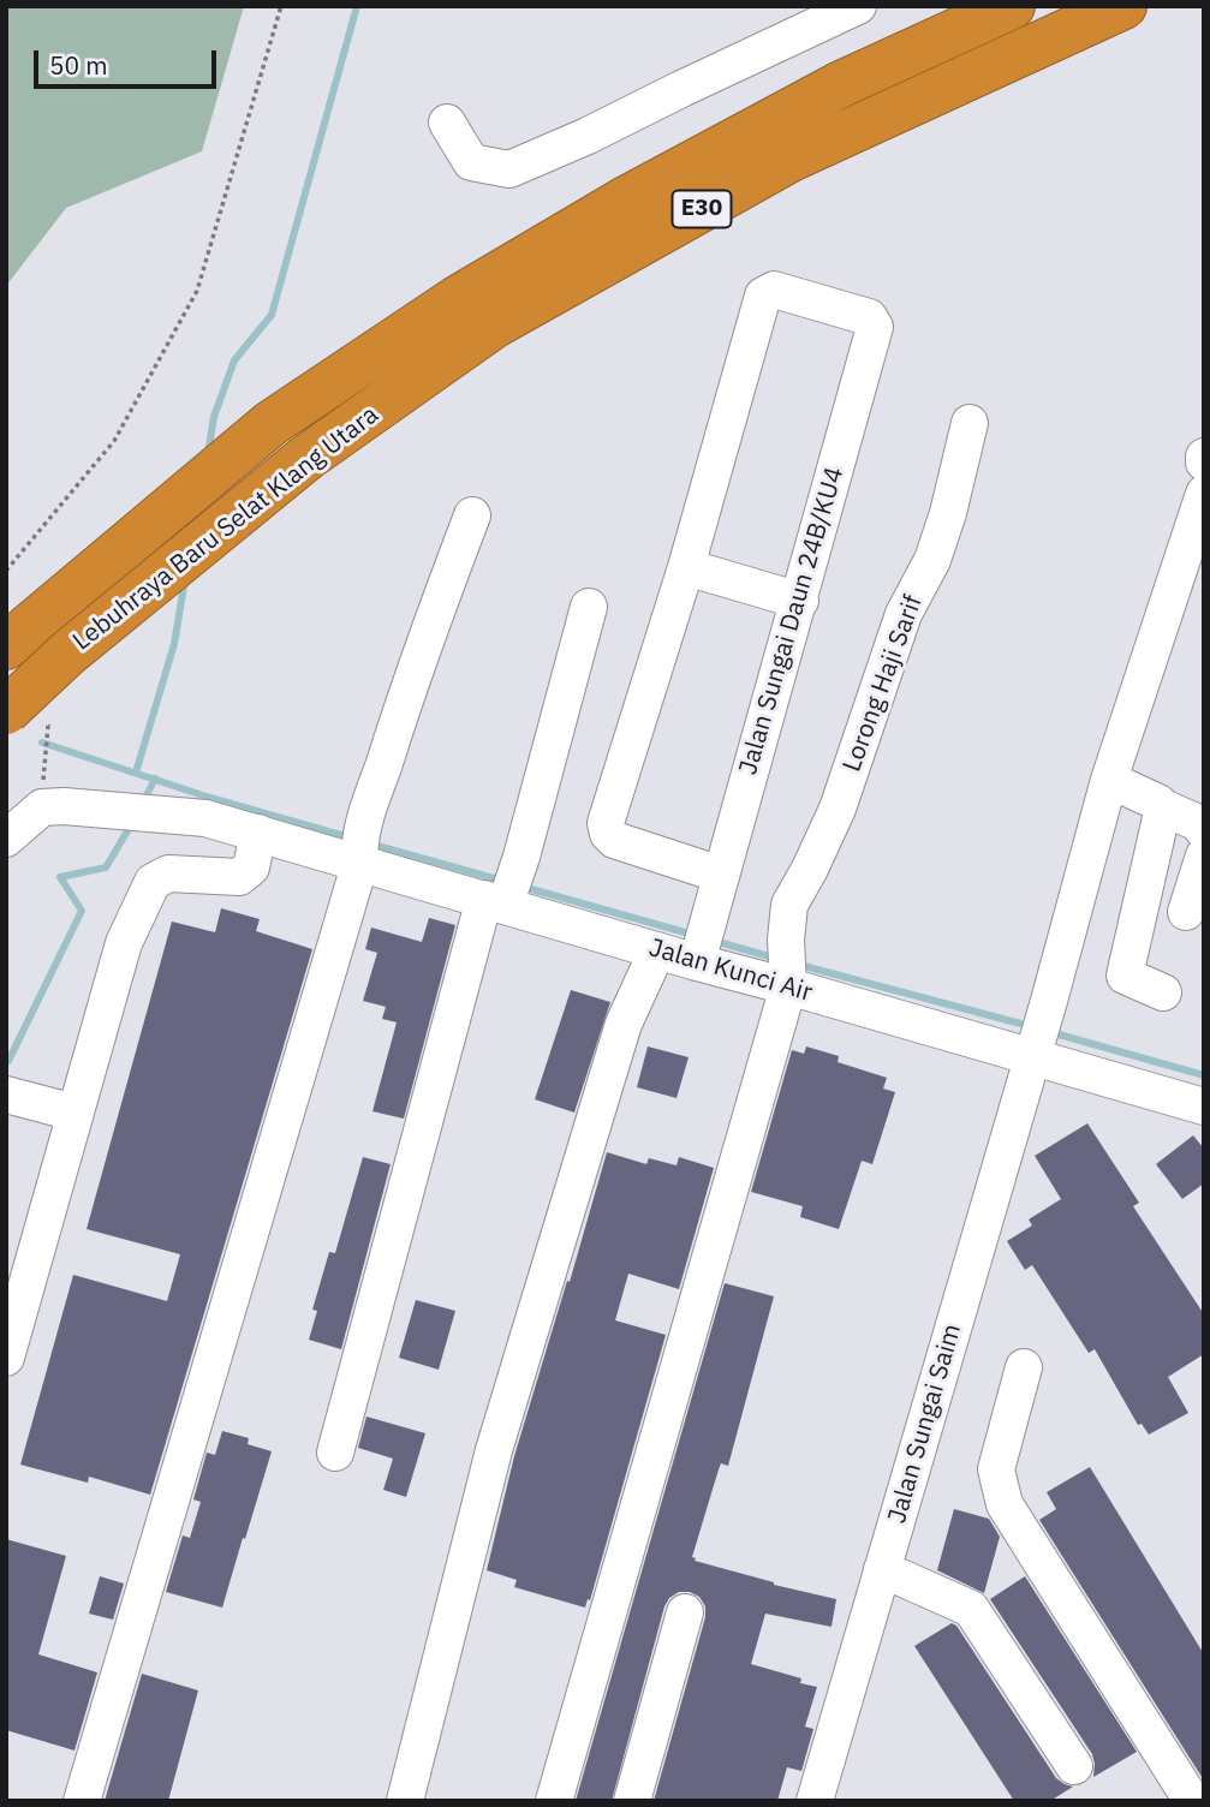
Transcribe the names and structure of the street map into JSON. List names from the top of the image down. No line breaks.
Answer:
{"streets":{"highway":["E30","Lebuhraya Baru Selat Klang Utara"],"street":["Jalan Sungai Daun 24B/KU4","Lorong Haji Sarif","Jalan Kunci Air","Jalan Sungai Saim"]},"crossings":[["Jalan Sungai Daun 24B/KU4","Jalan Kunci Air"],["Lorong Haji Sarif","Jalan Kunci Air"],["Jalan Kunci Air","Jalan Sungai Saim"]],"scale_bar":"50 m"}
